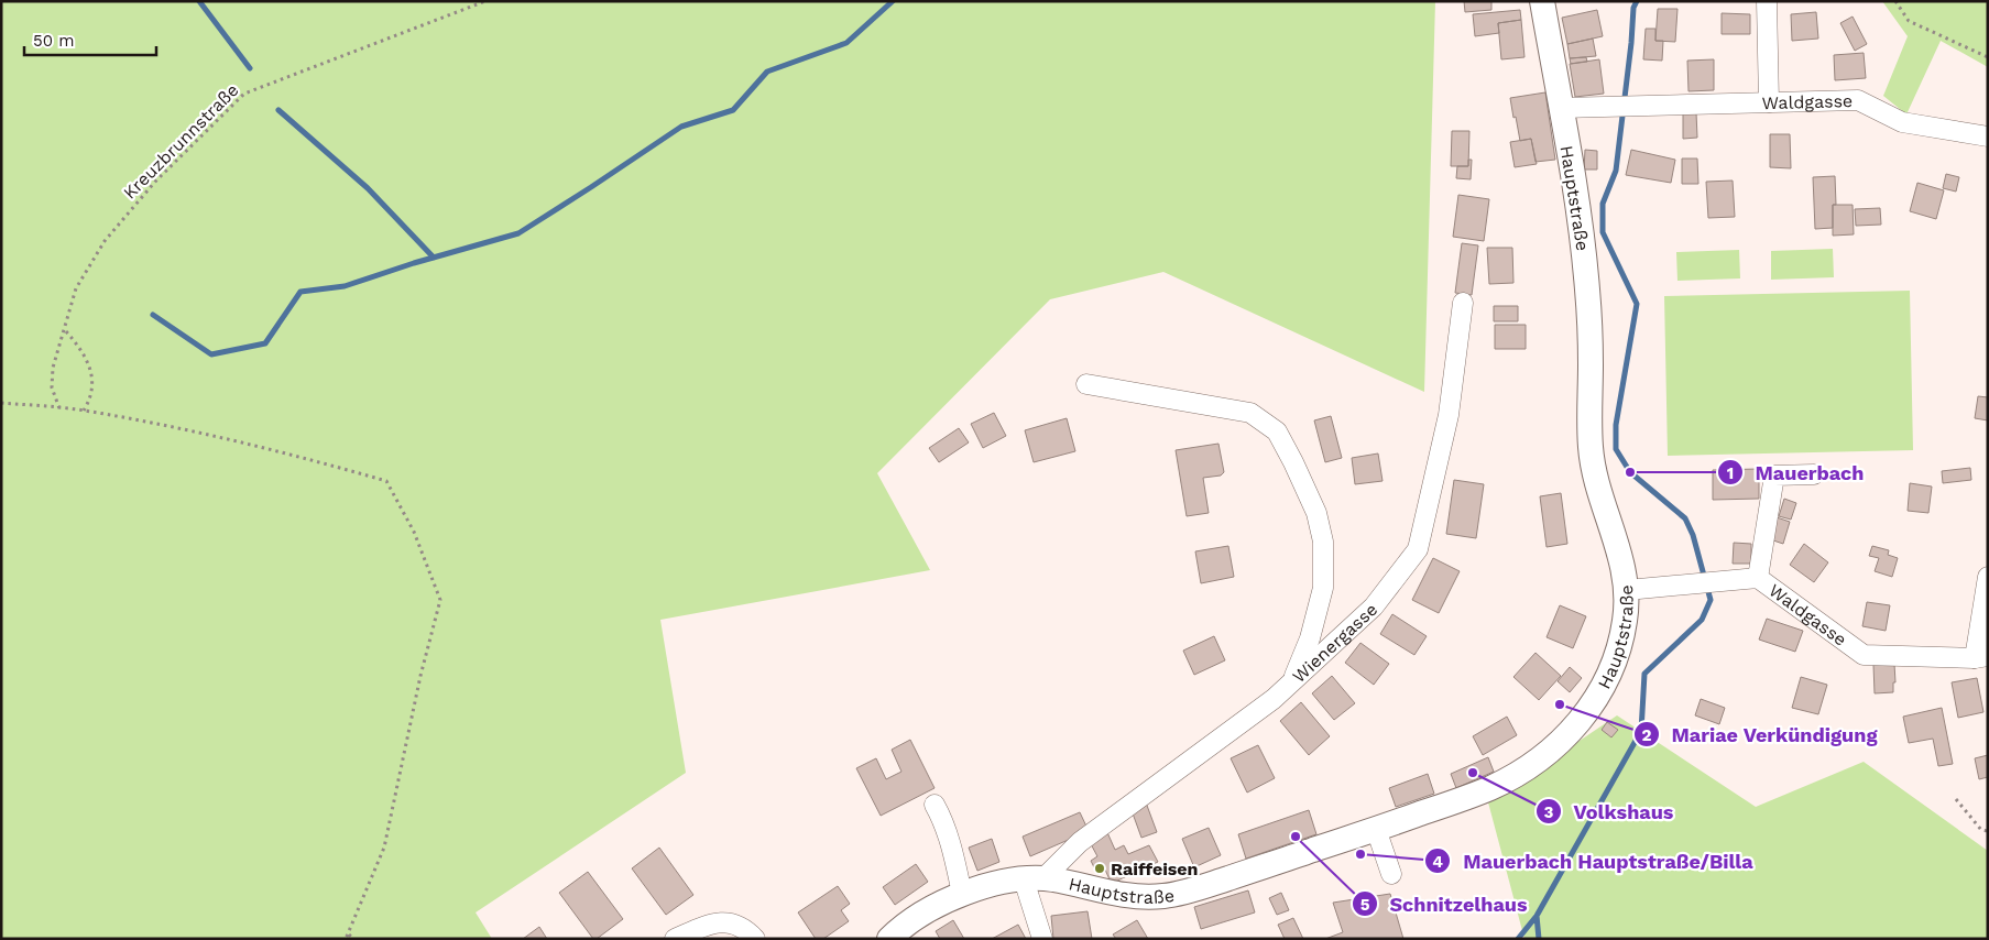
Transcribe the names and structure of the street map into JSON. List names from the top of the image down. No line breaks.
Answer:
{"streets":{"main road":["Hauptstraße"],"street":["Waldgasse","Wienergasse"],"path":["Kreuzbrunnstraße"]},"crossings":[["Waldgasse","Hauptstraße"],["Hauptstraße","Wienergasse"]],"places":["Mauerbach","Mariae Verkündigung","Volkshaus","Schnitzelhaus","Mauerbach Hauptstraße/Billa","Raiffeisen"],"scale_bar":"50 m"}
